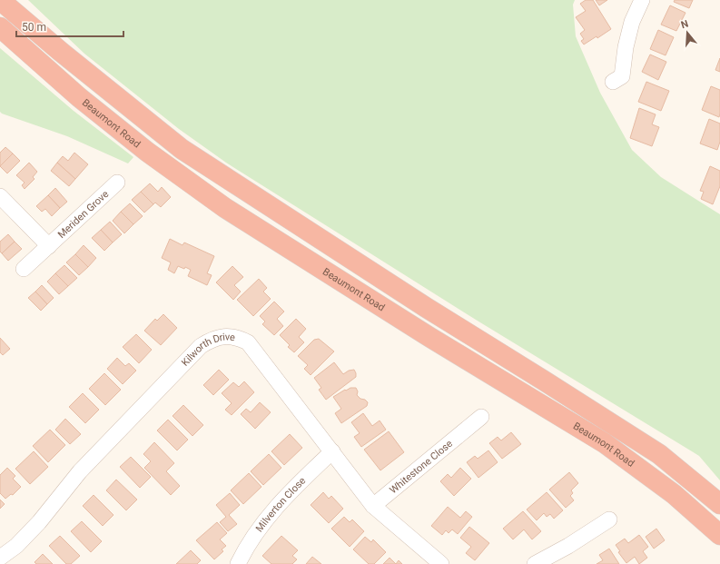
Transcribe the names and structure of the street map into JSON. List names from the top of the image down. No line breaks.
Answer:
{"streets":{"highway":["Beaumont Road"],"street":["Meriden Grove","Kilworth Drive","Whitestone Close","Milverton Close"]},"crossings":[["Kilworth Drive","Whitestone Close"],["Kilworth Drive","Milverton Close"]],"scale_bar":"50 m","north":"top"}
